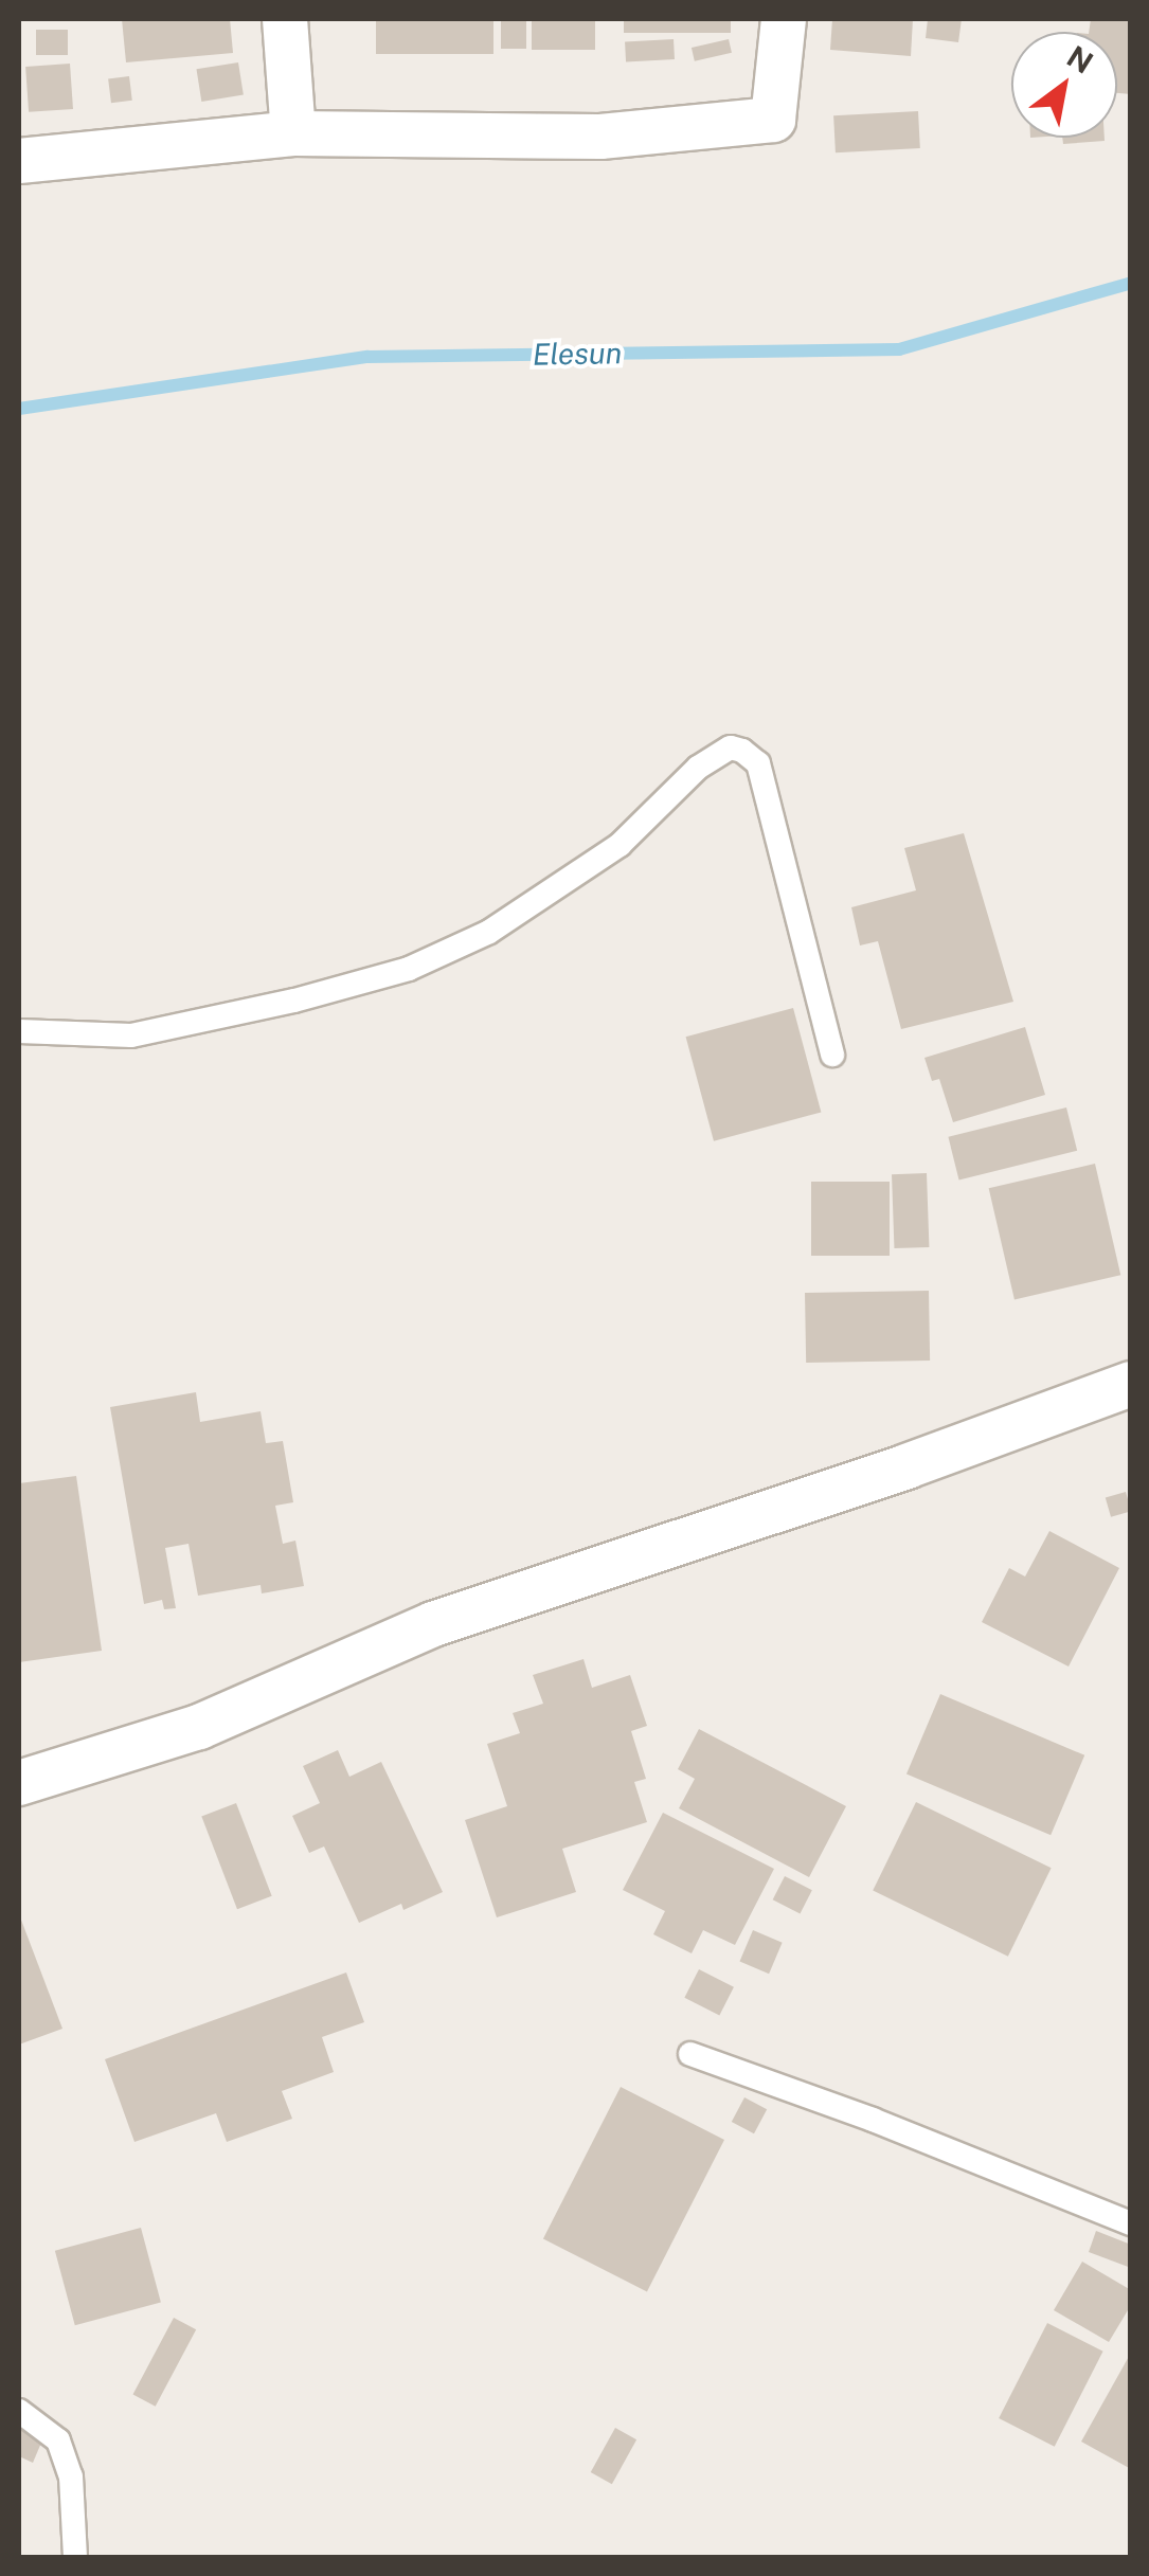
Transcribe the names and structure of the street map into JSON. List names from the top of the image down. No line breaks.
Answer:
{"water":["Elesun"],"north":"top right"}
